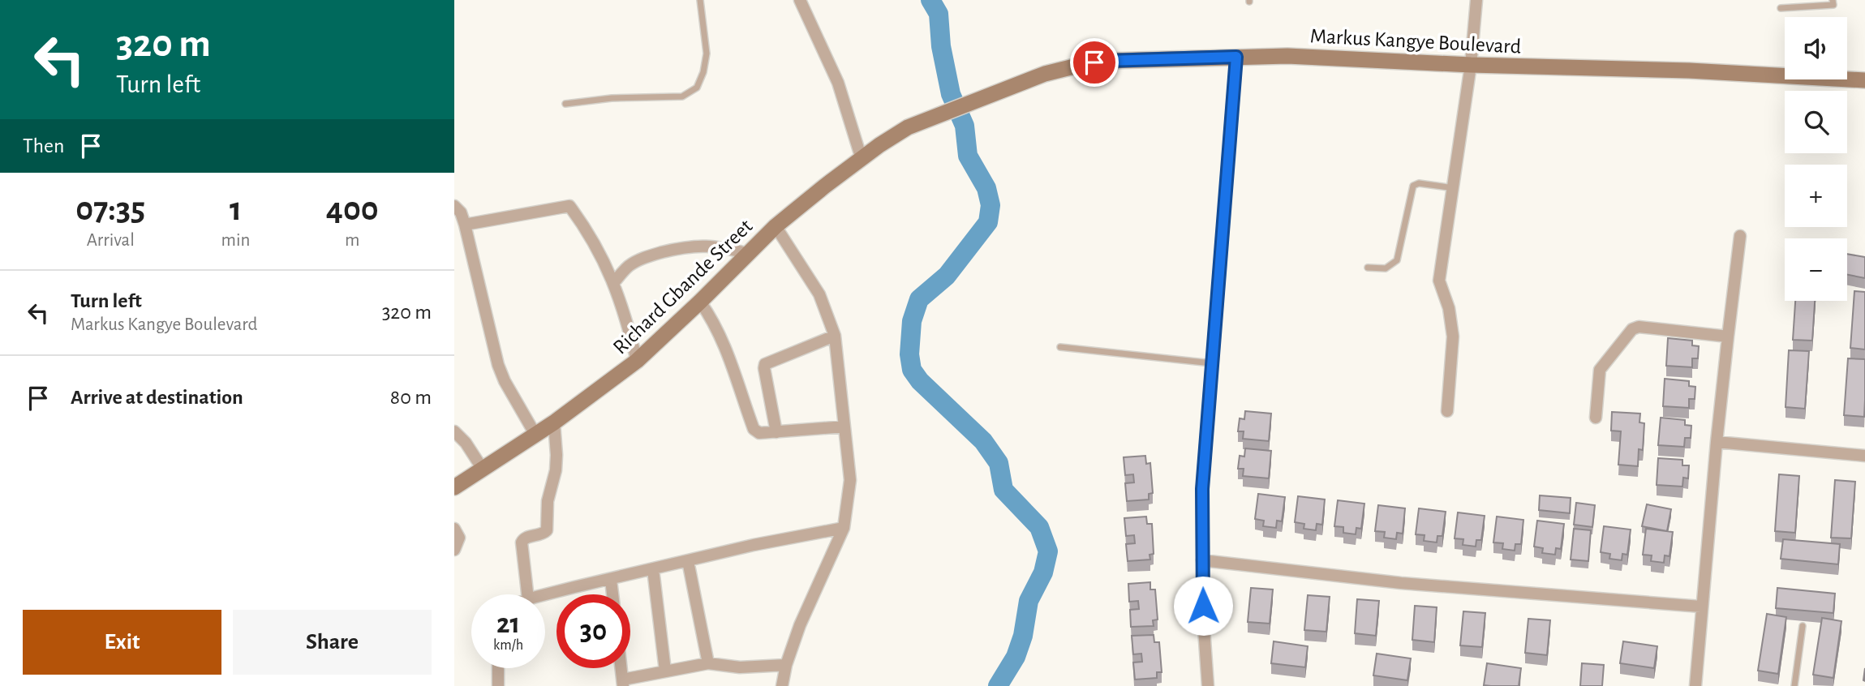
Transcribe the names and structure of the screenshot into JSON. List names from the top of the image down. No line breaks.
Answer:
{"streets":{"street":["Markus Kangye Boulevard","Richard Gbande Street"]},"crossings":[["Markus Kangye Boulevard","Richard Gbande Street"]],"page":{"turn":["320 m","Turn left"],"map_buttons":["+","−"],"then":"Then","eta":["07:35","Arrival","1","min","400","m"],"list":[{"name":"Turn left","note":"Markus Kangye Boulevard","value":"320 m"},{"name":"Arrive at destination","value":"80 m"}],"speed":"21 km/h","limit":"30","buttons":["Exit","Share"]}}
